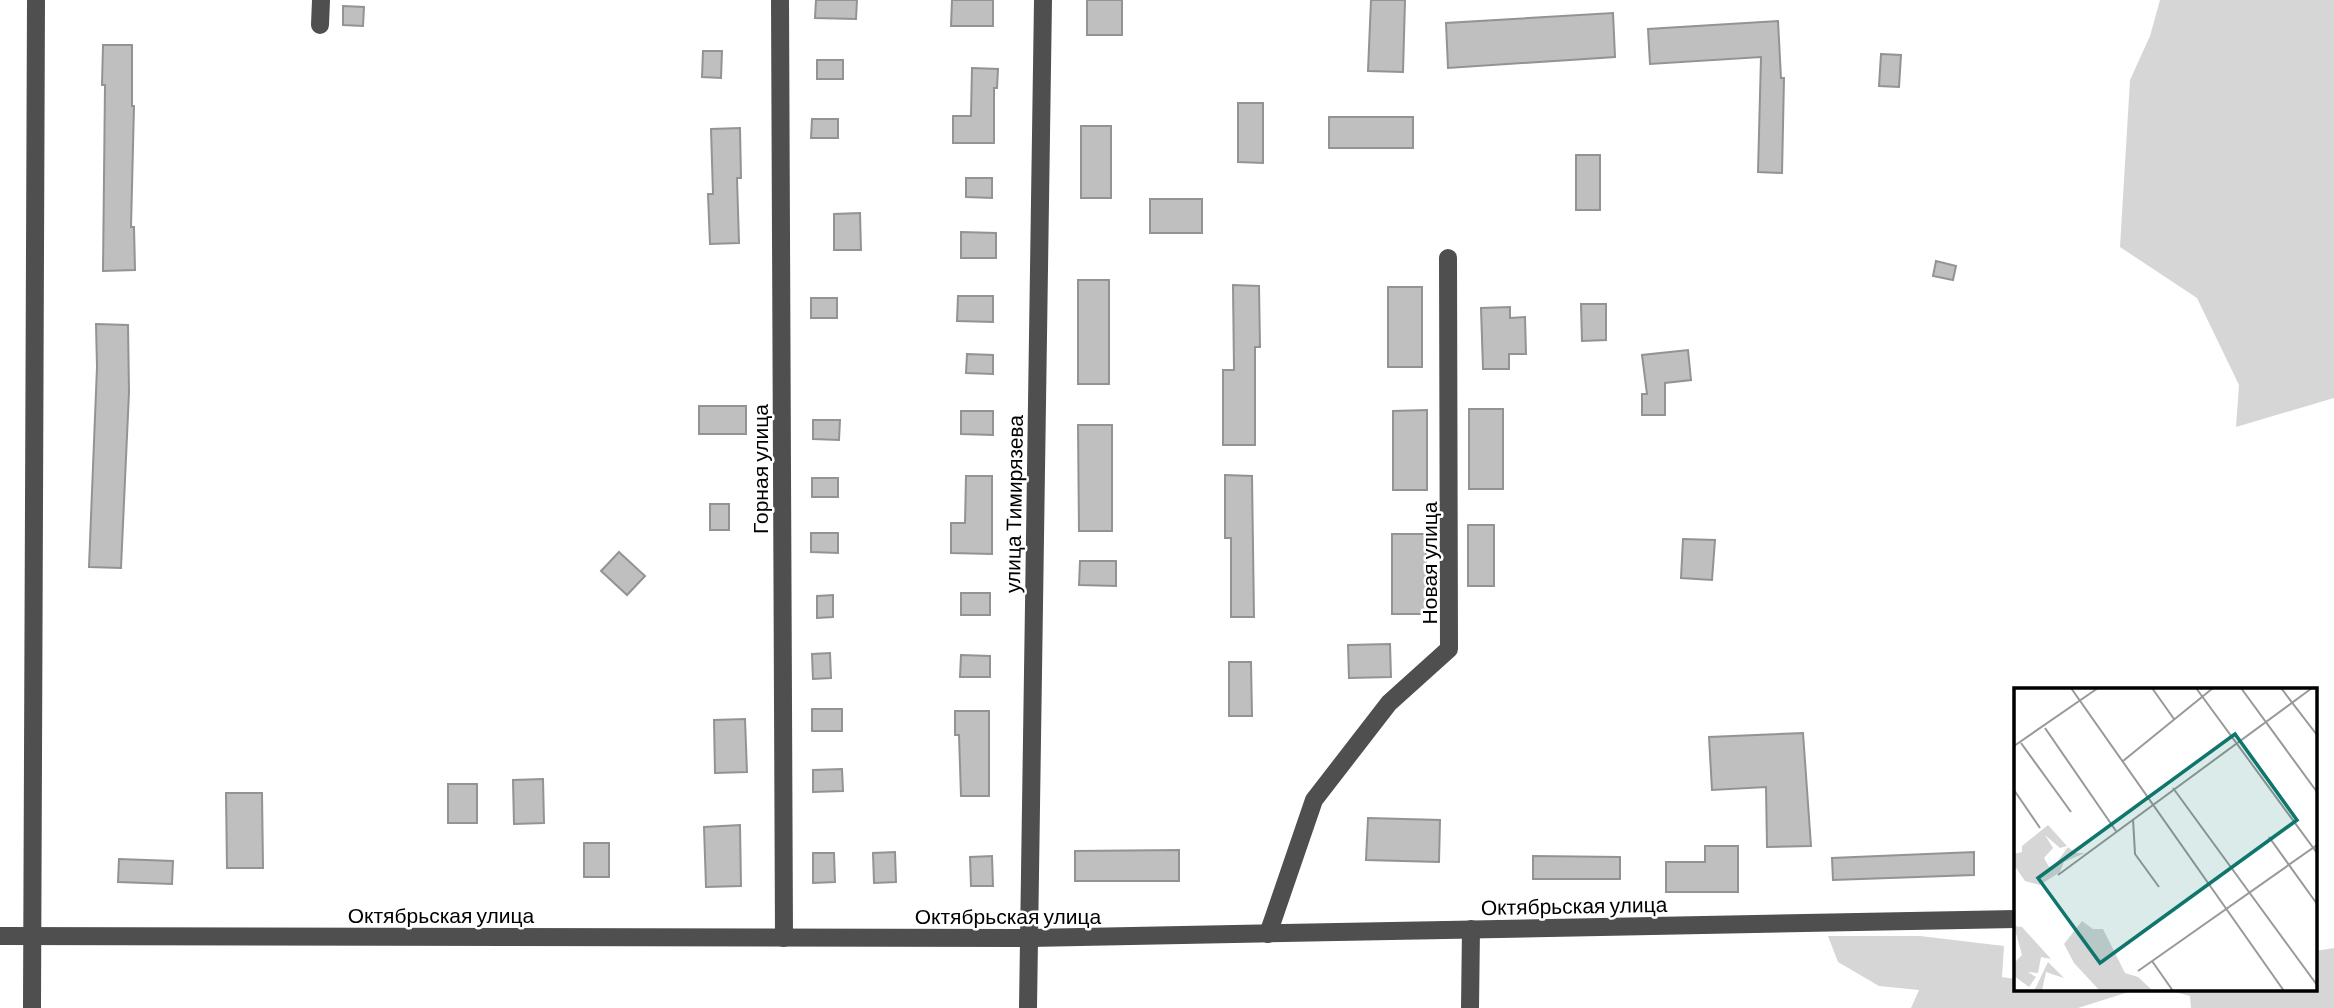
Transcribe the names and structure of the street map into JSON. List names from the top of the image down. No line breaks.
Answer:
{"streets":{"street":["Горная улица","улица Тимирязева","Новая улица","Октябрьская улица"]},"crossings":[["Горная улица","Октябрьская улица"],["улица Тимирязева","Октябрьская улица"],["Новая улица","Октябрьская улица"]]}
